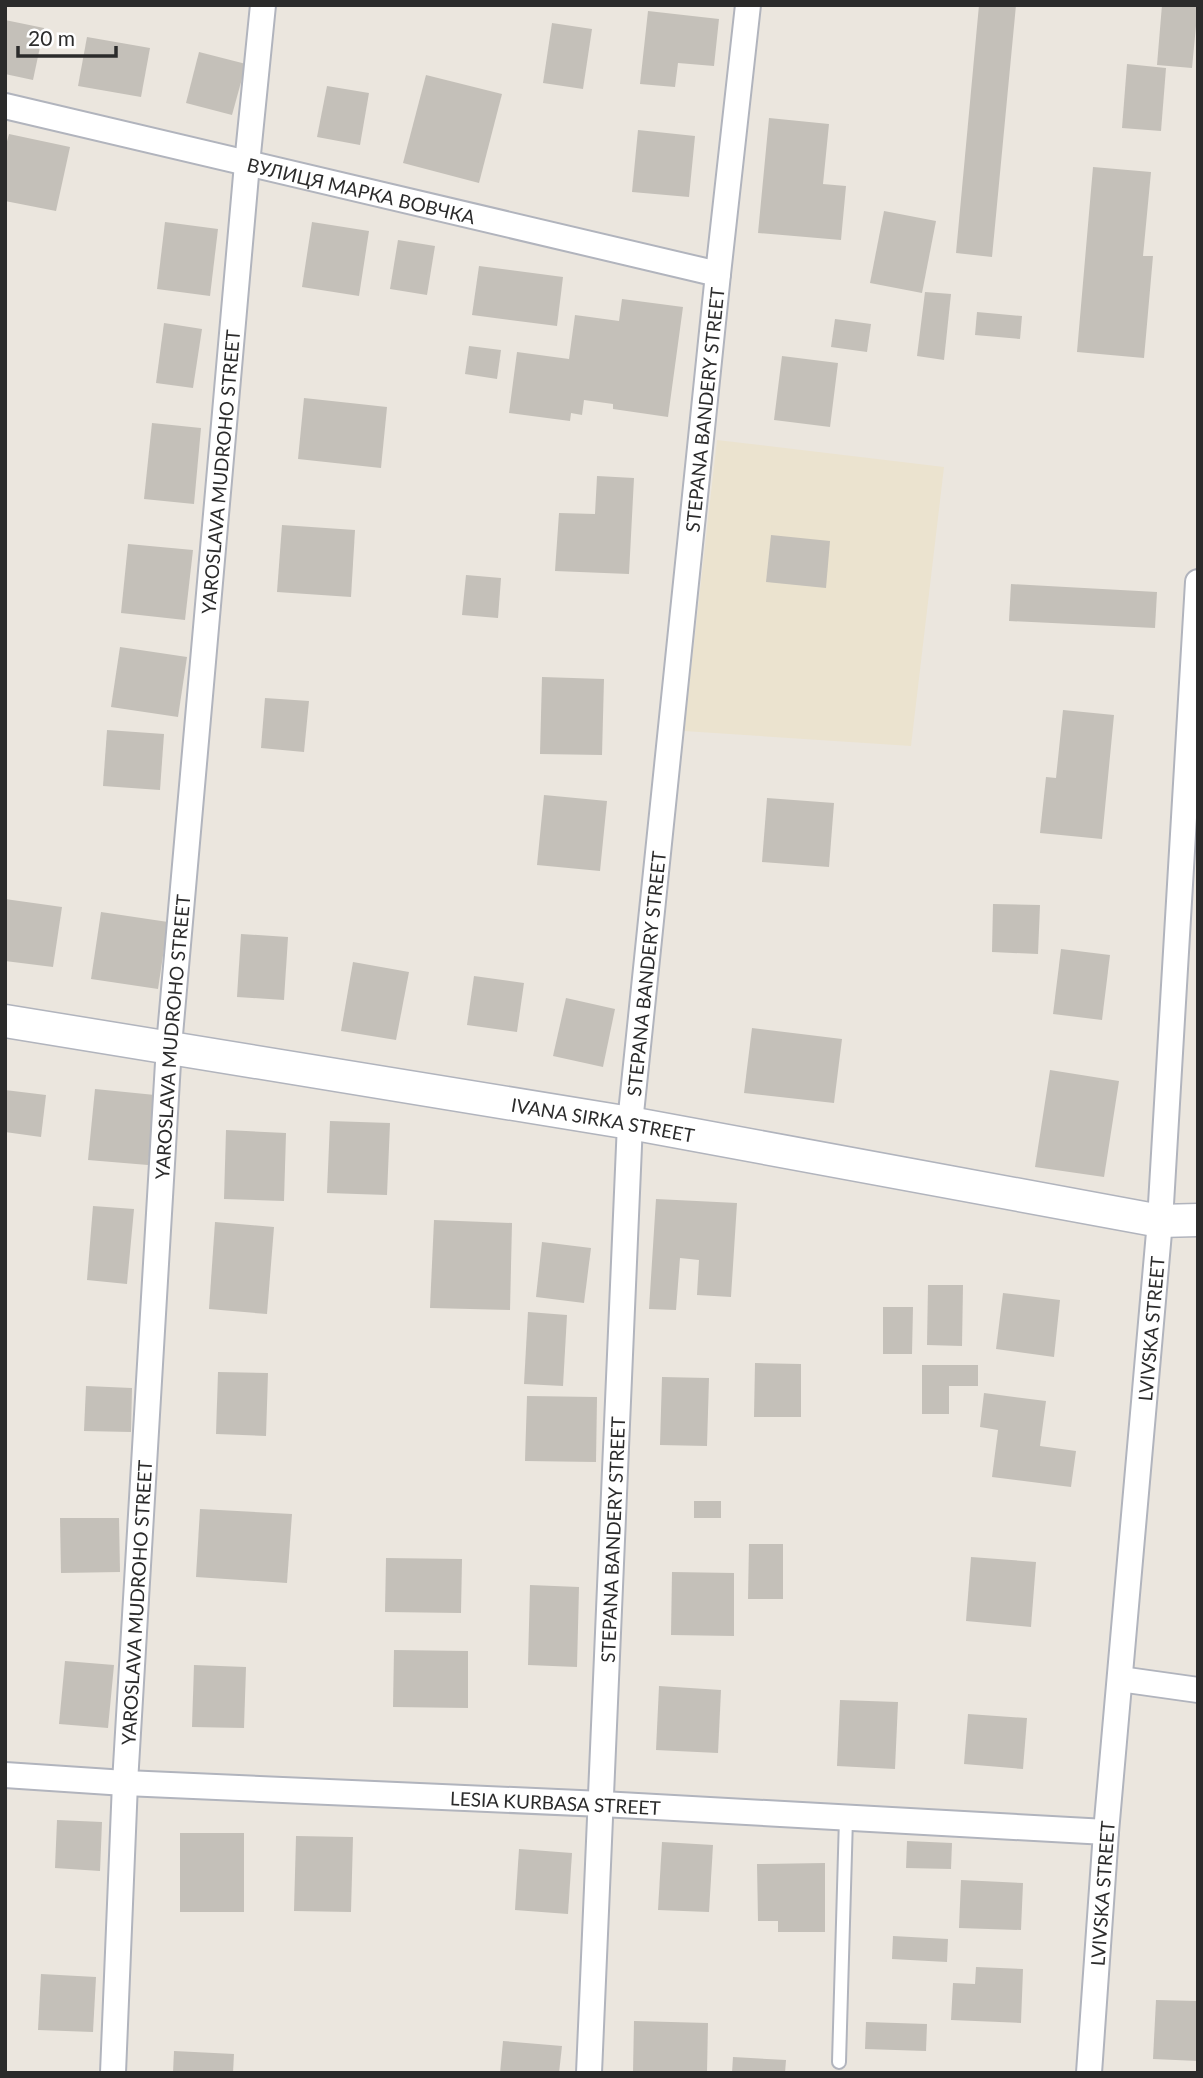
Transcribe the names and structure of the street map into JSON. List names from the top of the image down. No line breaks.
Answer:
{"streets":{"street":["ВУЛИЦЯ МАРКА ВОВЧКА","STEPANA BANDERY STREET","YAROSLAVA MUDROHO STREET","IVANA SIRKA STREET","LVIVSKA STREET","LESIA KURBASA STREET"]},"crossings":[["ВУЛИЦЯ МАРКА ВОВЧКА","STEPANA BANDERY STREET"],["ВУЛИЦЯ МАРКА ВОВЧКА","YAROSLAVA MUDROHO STREET"],["STEPANA BANDERY STREET","IVANA SIRKA STREET"],["STEPANA BANDERY STREET","LESIA KURBASA STREET"],["YAROSLAVA MUDROHO STREET","IVANA SIRKA STREET"],["YAROSLAVA MUDROHO STREET","LESIA KURBASA STREET"],["IVANA SIRKA STREET","LVIVSKA STREET"],["LVIVSKA STREET","LESIA KURBASA STREET"]],"scale_bar":"20 m"}
